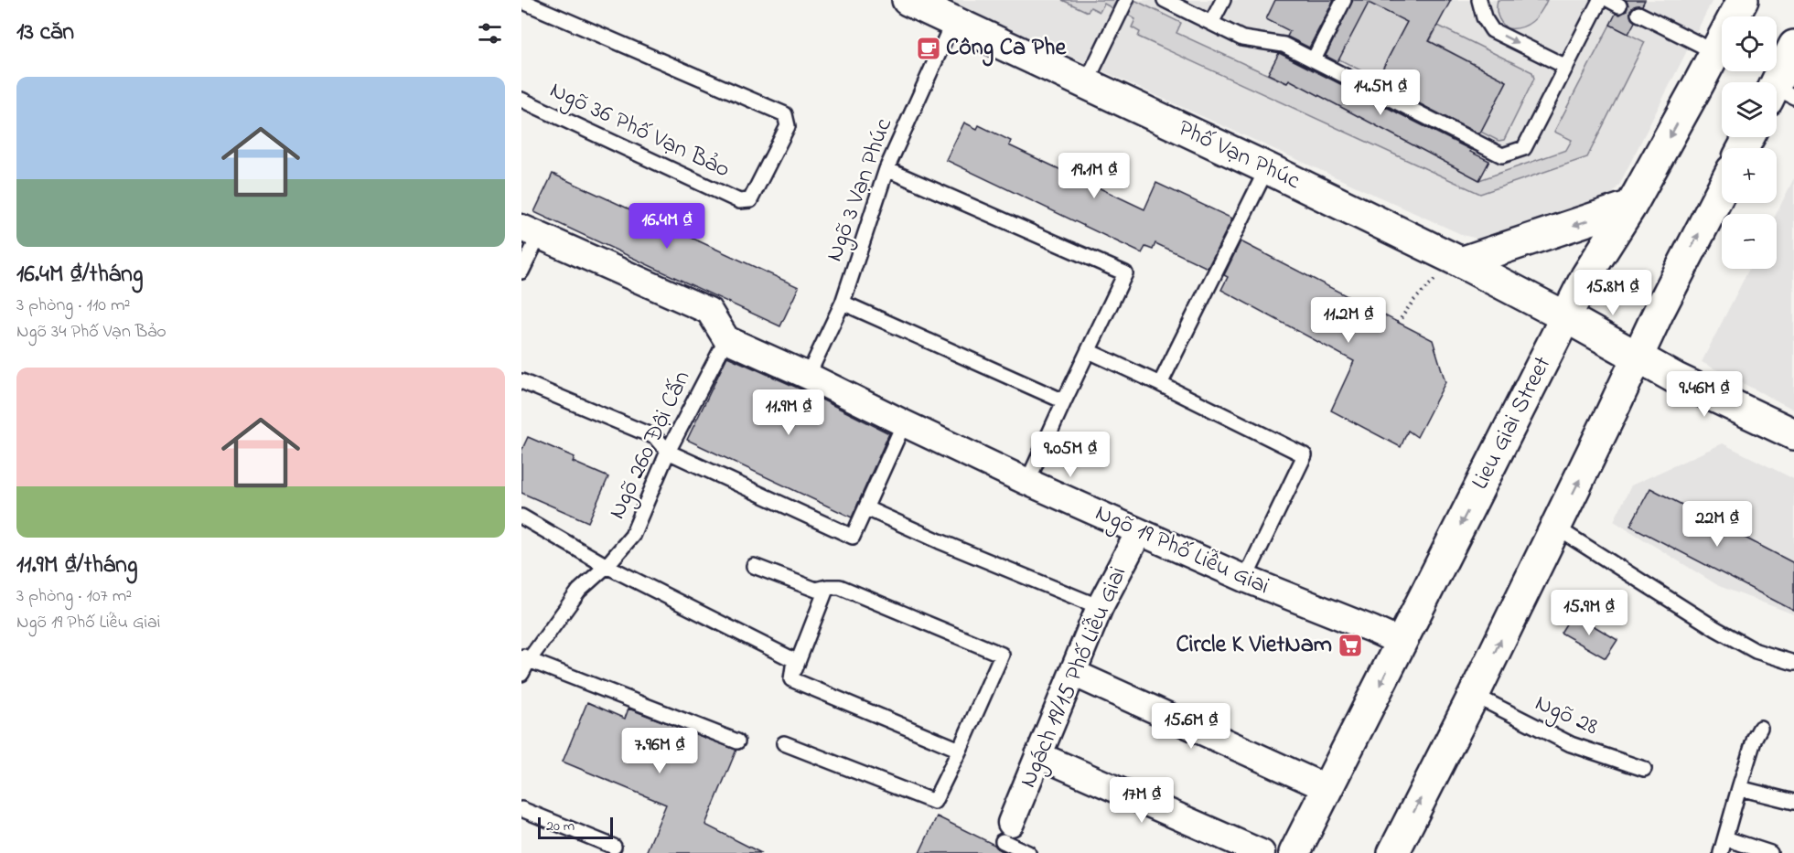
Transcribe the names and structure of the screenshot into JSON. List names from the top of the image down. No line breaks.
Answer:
{"streets":{"main road":["Phố Vạn Phúc","Lieu Giai Street"],"street":["Ngõ 19 Phố Liễu Giai","Ngách 19/15 Phố Liễu Giai"],"lane":["Ngõ 36 Phố Vạn Bảo","Ngõ 3 Vạn Phúc","Ngõ 260 Đội Cấn","Ngõ 28"]},"crossings":[["Phố Vạn Phúc","Ngõ 3 Vạn Phúc"],["Phố Vạn Phúc","Lieu Giai Street"],["Ngõ 3 Vạn Phúc","Ngõ 19 Phố Liễu Giai"],["Lieu Giai Street","Ngõ 19 Phố Liễu Giai"],["Ngõ 260 Đội Cấn","Ngõ 19 Phố Liễu Giai"],["Ngõ 19 Phố Liễu Giai","Ngách 19/15 Phố Liễu Giai"]],"places":{"cafe":["Công Ca Phe"],"supermarket":["Circle K VietNam"]},"scale_bar":"20 m","page":{"heading":"13 căn","map_buttons":["+","−"],"list":[{"name":"16.4M ₫/tháng","note":"3 phòng · 110 m² · Ngõ 34 Phố Vạn Bảo"},{"name":"11.9M ₫/tháng","note":"3 phòng · 107 m² · Ngõ 19 Phố Liễu Giai"}],"price":["14.5M ₫","19.1M ₫","16.4M ₫","15.8M ₫","11.2M ₫","9.46M ₫","11.9M ₫","9.05M ₫","22M ₫","15.9M ₫","15.6M ₫","7.96M ₫","17M ₫"],"scale":"20 m"}}
